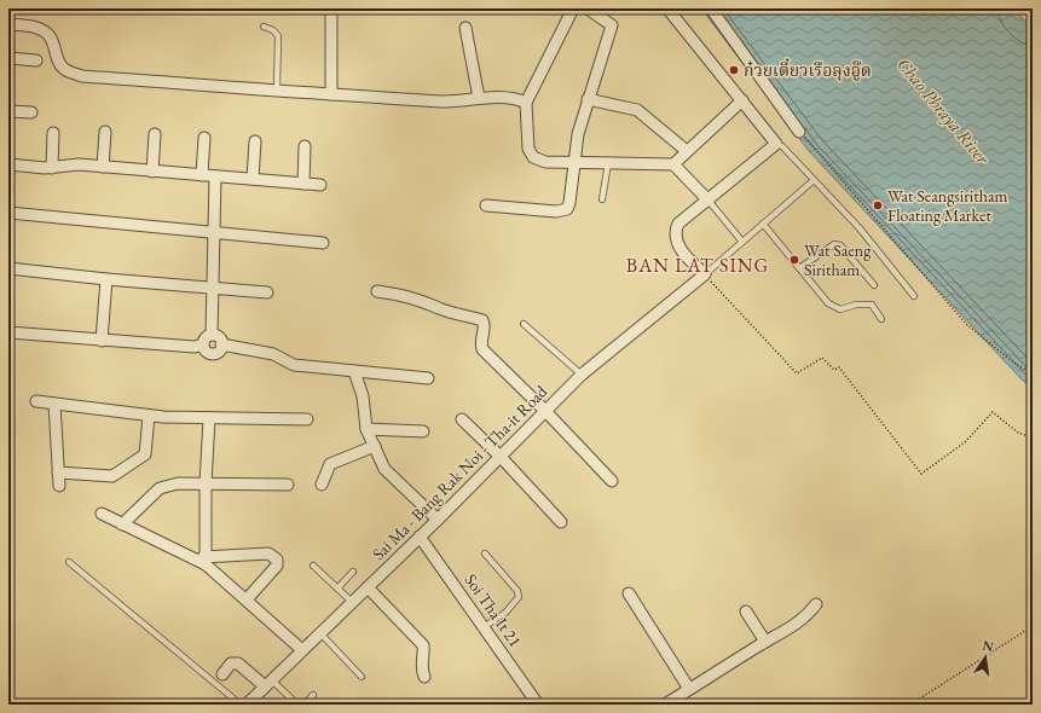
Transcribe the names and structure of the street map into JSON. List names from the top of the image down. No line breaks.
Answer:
{"streets":{"street":["Sai Ma - Bang Rak Noi - Tha-it Road","Soi Tha It 21"]},"crossings":[["Sai Ma - Bang Rak Noi - Tha-it Road","Soi Tha It 21"]],"districts":["BAN LAT SING"],"water":["Chao Phraya River"],"places":["ก๋วยเตี๋ยวเรือลุงอู๊ด","Wat Seangsiritham Floating Market","Wat Saeng Siritham"],"north":"top"}
